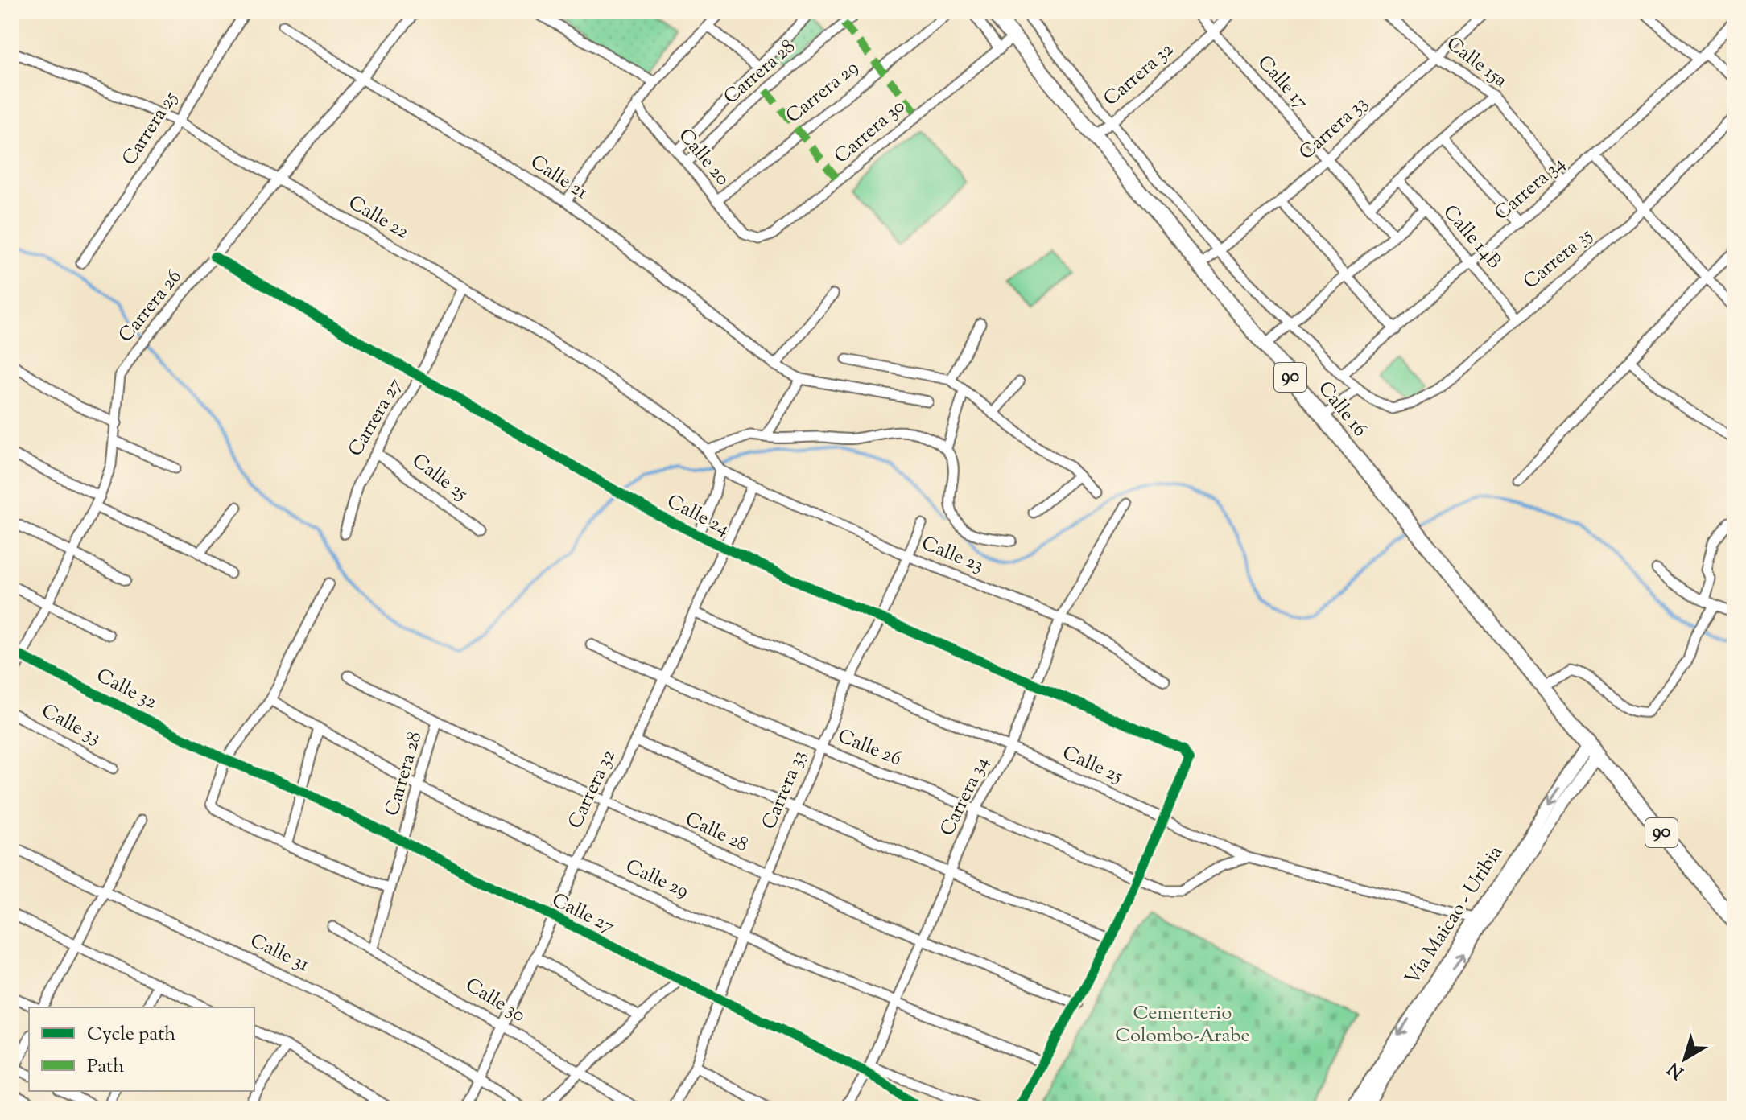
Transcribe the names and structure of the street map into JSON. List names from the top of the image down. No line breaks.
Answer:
{"streets":{"highway":["90","Calle 16"],"street":["Calle 15a","Carrera 28","Carrera 32","Calle 17","Carrera 29","Carrera 25","Carrera 33","Carrera 30","Calle 20","Calle 21","Carrera 34","Calle 22","Calle 14B","Carrera 35","Carrera 26","Carrera 27","Calle 25","Calle 24","Calle 23","Calle 32","Calle 33","Calle 26","Calle 28","Calle 29","Calle 27","Vía Maicao - Uribia","Calle 31","Calle 30"]},"crossings":[["Calle 15a","Carrera 33"],["Calle 15a","Carrera 34"],["Carrera 28","Calle 20"],["Carrera 28","Calle 28"],["Carrera 28","Calle 29"],["Carrera 28","Calle 27"],["Carrera 28","Calle 30"],["Carrera 32","Calle 17"],["Carrera 32","Calle 16"],["Carrera 32","Calle 25"],["Carrera 32","Calle 24"],["Carrera 32","Calle 23"],["Carrera 32","Calle 26"],["Carrera 32","Calle 28"],["Carrera 32","Calle 29"],["Carrera 32","Calle 27"],["Carrera 32","Calle 31"],["Carrera 32","Calle 30"],["Calle 17","Carrera 33"],["Carrera 29","Calle 20"],["Carrera 25","Calle 22"],["Carrera 33","Calle 16"],["Carrera 33","Calle 25"],["Carrera 33","Calle 24"],["Carrera 33","Calle 23"],["Carrera 33","Calle 26"],["Carrera 33","Calle 28"],["Carrera 33","Calle 29"],["Carrera 33","Calle 27"],["Carrera 30","Calle 20"],["Carrera 30","Calle 16"],["Calle 21","Carrera 26"],["Carrera 34","Calle 14B"],["Carrera 34","Calle 25"],["Carrera 34","Calle 24"],["Carrera 34","Calle 23"],["Carrera 34","Calle 26"],["Carrera 34","Calle 28"],["Carrera 34","Calle 29"],["Carrera 34","Calle 27"],["Calle 22","Carrera 26"],["Calle 22","Carrera 27"],["Calle 22","Calle 23"],["Calle 14B","Carrera 35"],["Carrera 26","Calle 24"],["Carrera 26","Calle 32"],["90","Calle 16"],["90","Vía Maicao - Uribia"],["Calle 16","Vía Maicao - Uribia"],["Carrera 27","Calle 25"],["Carrera 27","Calle 24"],["Calle 25","Calle 24"],["Calle 25","Calle 26"],["Calle 25","Vía Maicao - Uribia"],["Calle 32","Calle 27"]],"parks":["Cementerio Colombo-Arabe"],"legend":["Cycle path","Path"],"north":"bottom left"}
